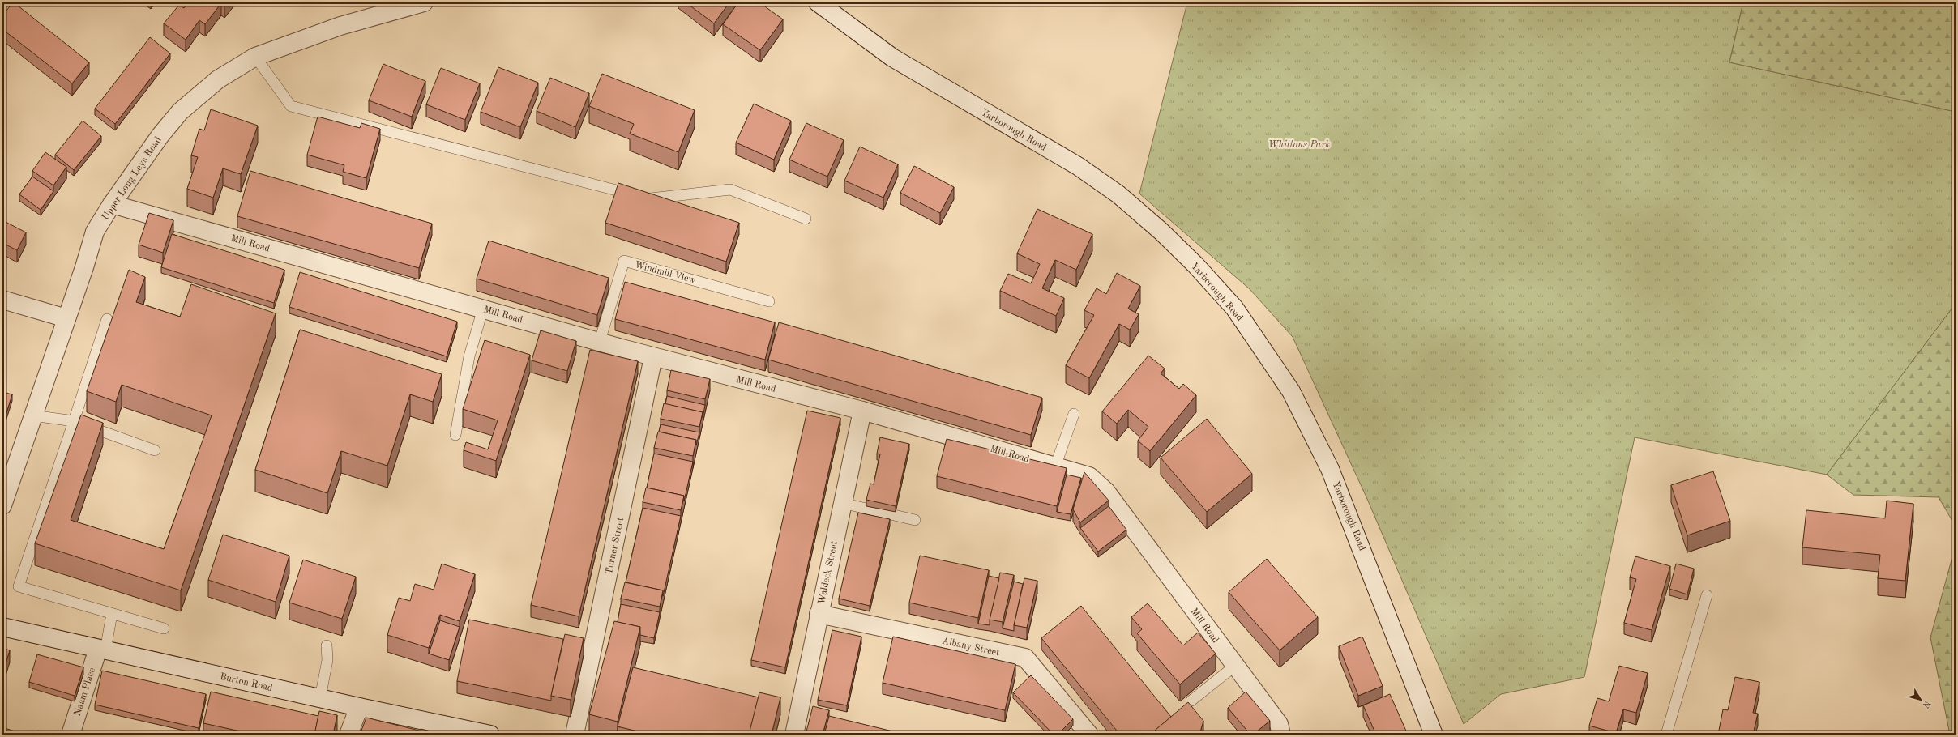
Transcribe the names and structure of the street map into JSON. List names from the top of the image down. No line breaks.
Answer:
{"streets":{"street":["Yarborough Road","Upper Long Leys Road","Mill Road","Turner Street","Waldeck Street","Albany Street","Burton Road","Naam Place"],"lane":["Windmill View"]},"crossings":[["Upper Long Leys Road","Mill Road"],["Mill Road","Windmill View"],["Mill Road","Turner Street"],["Mill Road","Waldeck Street"],["Waldeck Street","Albany Street"],["Burton Road","Naam Place"]],"parks":["Whittons Park"],"north":"bottom right"}
